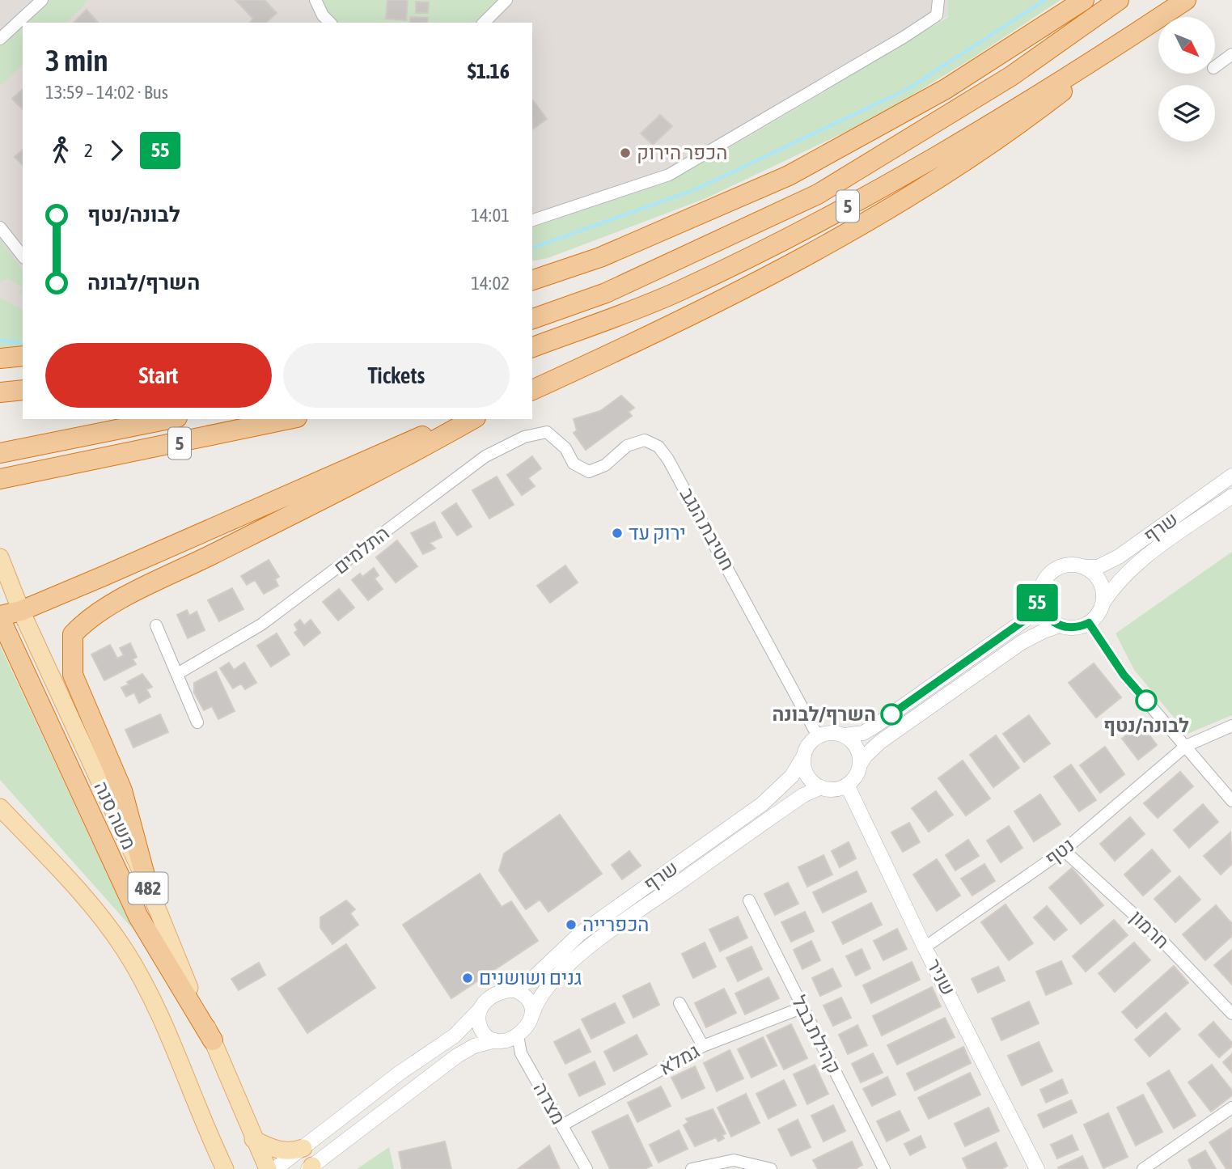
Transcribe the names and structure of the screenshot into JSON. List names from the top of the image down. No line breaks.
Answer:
{"streets":{"highway":["5"],"main road":["משה סנה","482"],"street":["שרף","חטיבת הנגב","התלמים","נטף","חרמון","שניר","קהילת בבל","גמלא","מצדה"]},"crossings":[["שרף","חטיבת הנגב"],["שרף","שניר"],["שרף","מצדה"],["חטיבת הנגב","התלמים"],["חטיבת הנגב","שניר"],["נטף","חרמון"],["נטף","שניר"],["קהילת בבל","גמלא"],["גמלא","מצדה"]],"places":["הכפר הירוק","ירוק עד","לבונה/נטף","השרף/לבונה","הכפרייה","גנים ושושנים"],"lines":["bus line 55"],"north":"bottom right","page":{"on_map":"55","heading":["3 min","13:59 – 14:02 · Bus","$1.16"],"legs":["2","55"],"list":[{"name":"לבונה/נטף","value":"14:01"},{"name":"השרף/לבונה","value":"14:02"}],"buttons":["Start","Tickets"]}}
